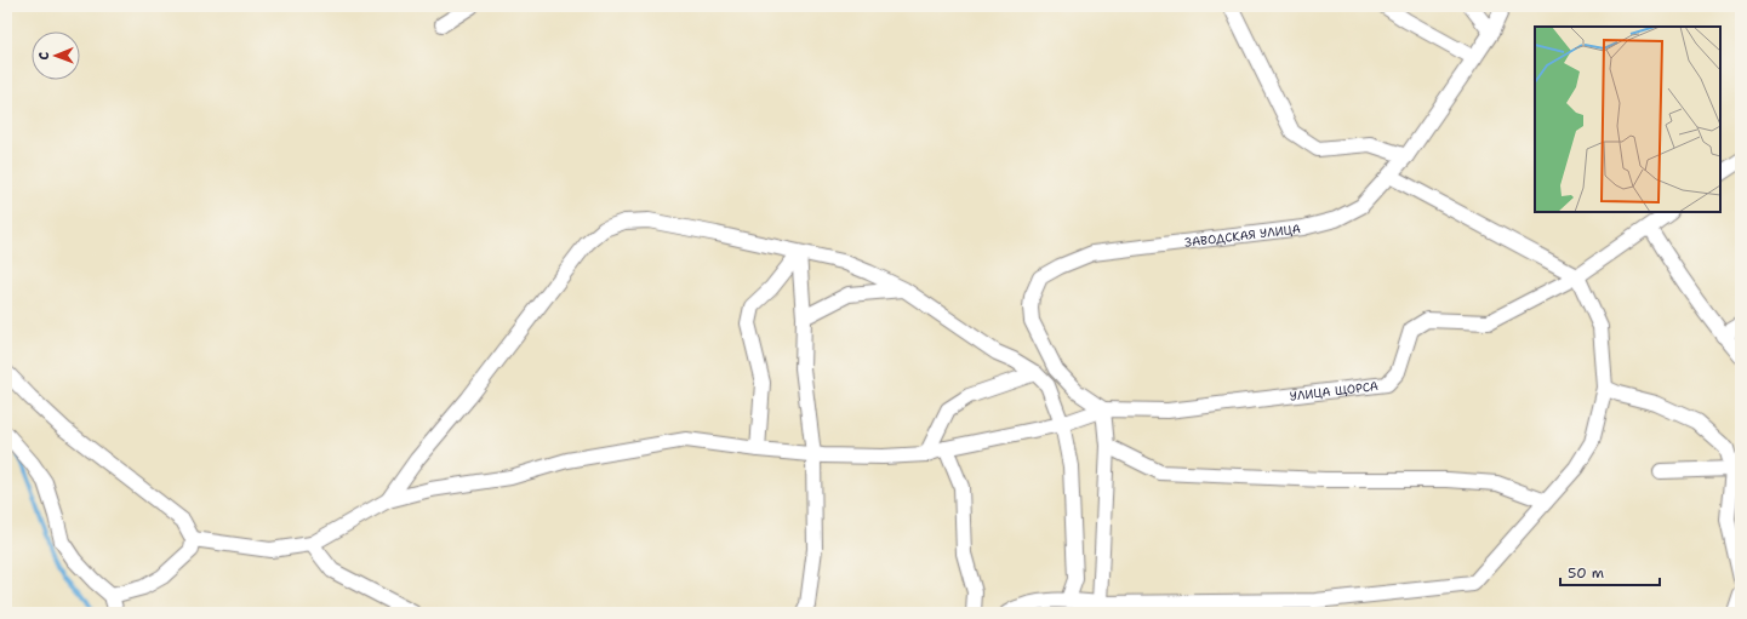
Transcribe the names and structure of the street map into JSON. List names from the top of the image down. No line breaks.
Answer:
{"streets":{"street":["ЗАВОДСКАЯ УЛИЦА","УЛИЦА ЩОРСА"]},"crossings":[["ЗАВОДСКАЯ УЛИЦА","УЛИЦА ЩОРСА"]],"scale_bar":"50 m","north":"left"}
